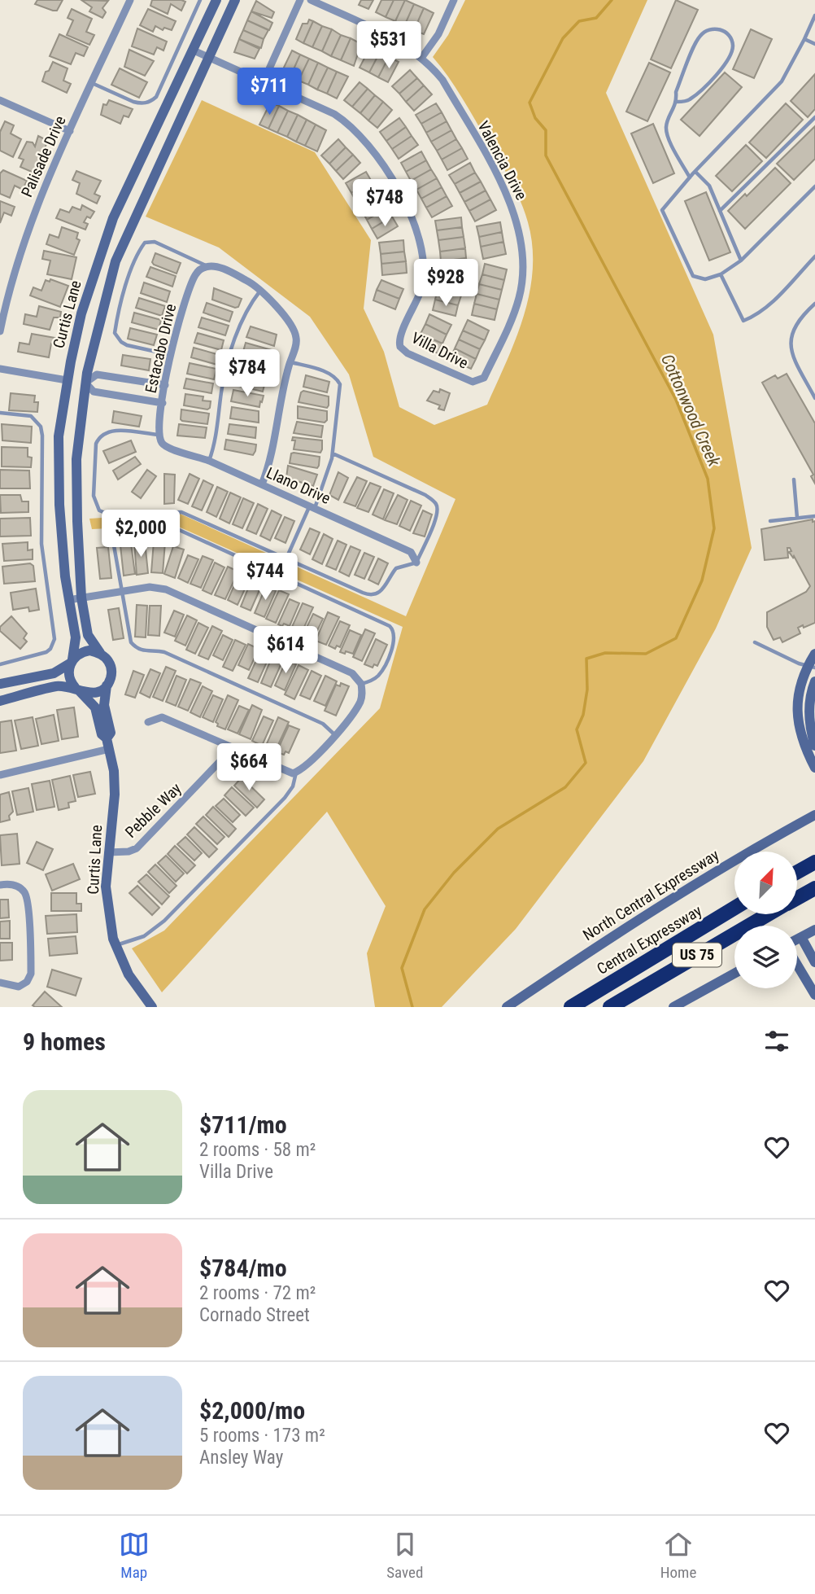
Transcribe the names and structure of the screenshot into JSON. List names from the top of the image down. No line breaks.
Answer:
{"streets":{"highway":["Central Expressway","US 75"],"street":["Palisade Drive","Valencia Drive","Curtis Lane","Estacabo Drive","Villa Drive","Llano Drive","Pebble Way","North Central Expressway"]},"crossings":[["Valencia Drive","Villa Drive"],["Curtis Lane","Villa Drive"],["Curtis Lane","Pebble Way"],["Estacabo Drive","Llano Drive"]],"water":["Cottonwood Creek"],"north":"top right","page":{"price":["$531","$711","$748","$928","$784","$2,000","$744","$614","$664"],"heading":"9 homes","list":[{"name":"$711/mo","note":"2 rooms · 58 m² · Villa Drive"},{"name":"$784/mo","note":"2 rooms · 72 m² · Cornado Street"},{"name":"$2,000/mo","note":"5 rooms · 173 m² · Ansley Way"}],"tabs":["Map","Saved","Home"]}}
